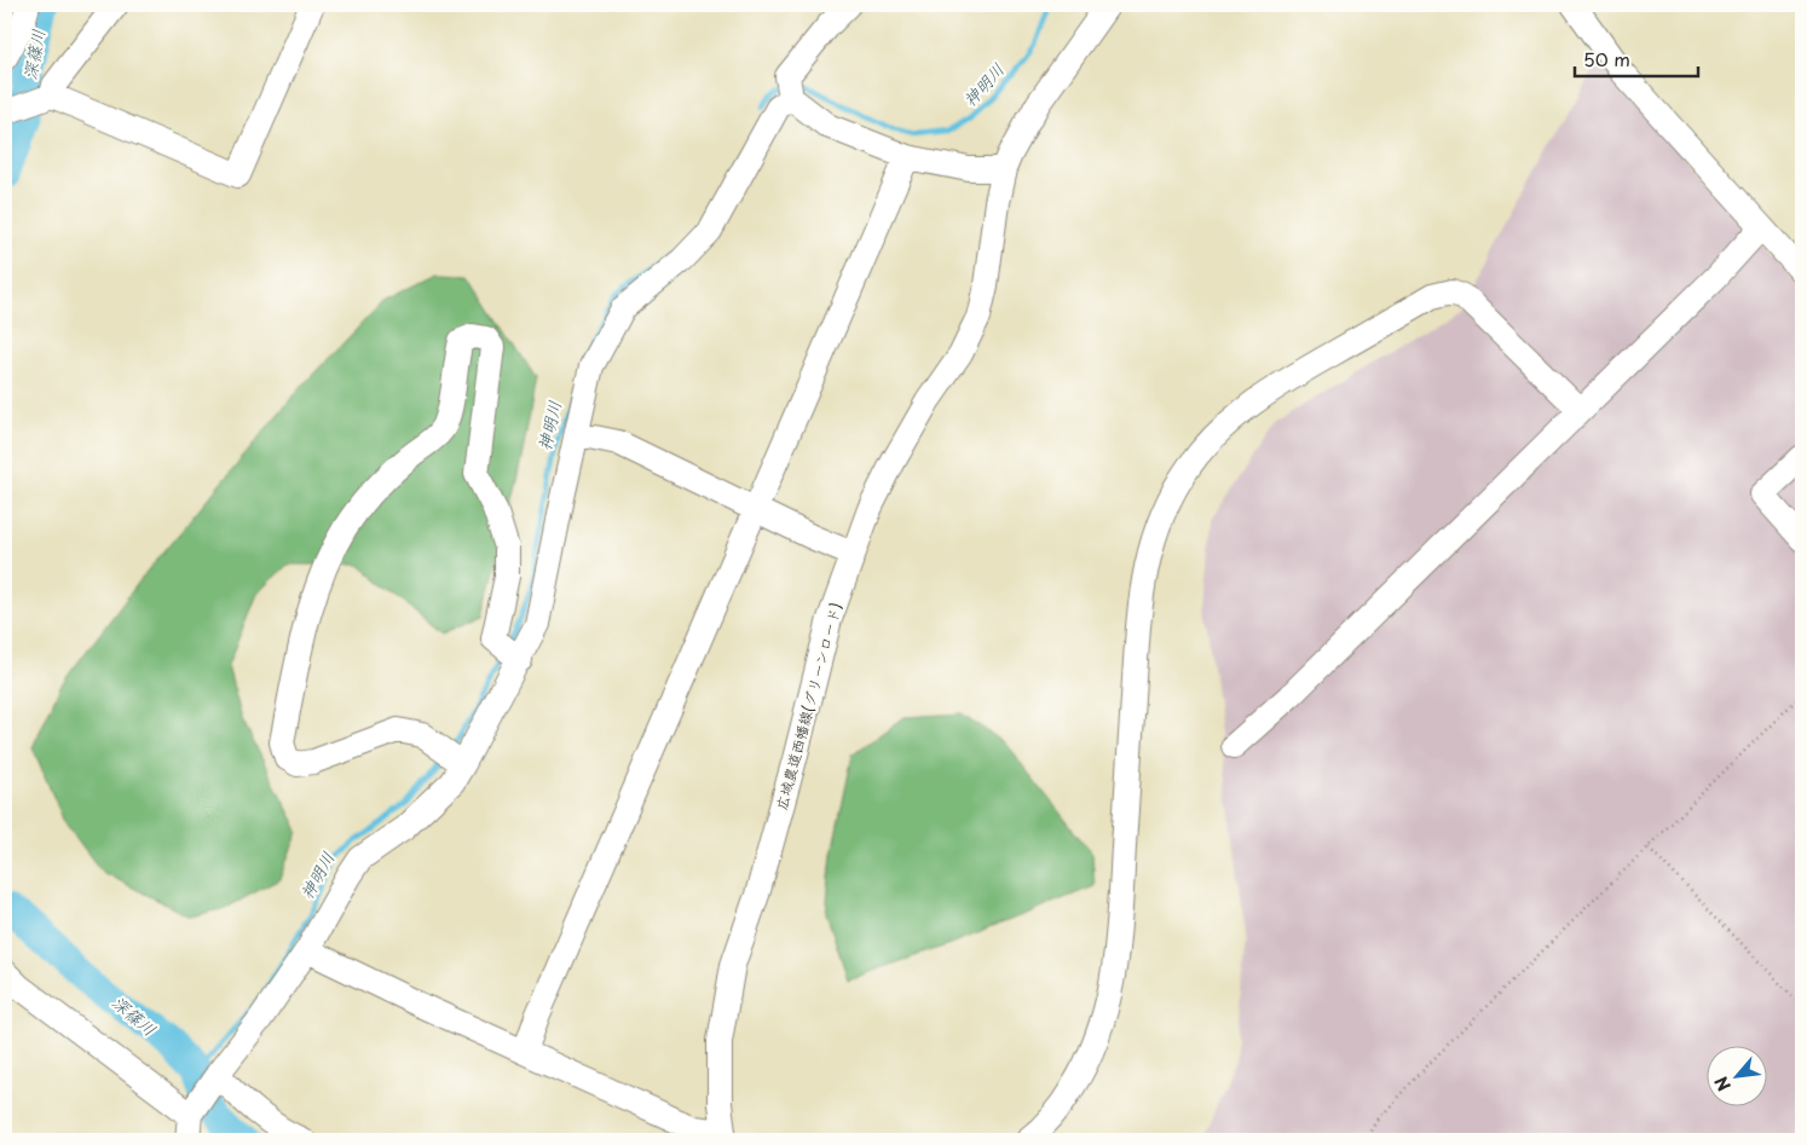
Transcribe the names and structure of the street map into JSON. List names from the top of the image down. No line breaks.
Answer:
{"streets":{"street":["広域農道西幡線(グリーンロード)"]},"water":["深篠川","神明川"],"scale_bar":"50 m","north":"bottom left"}
